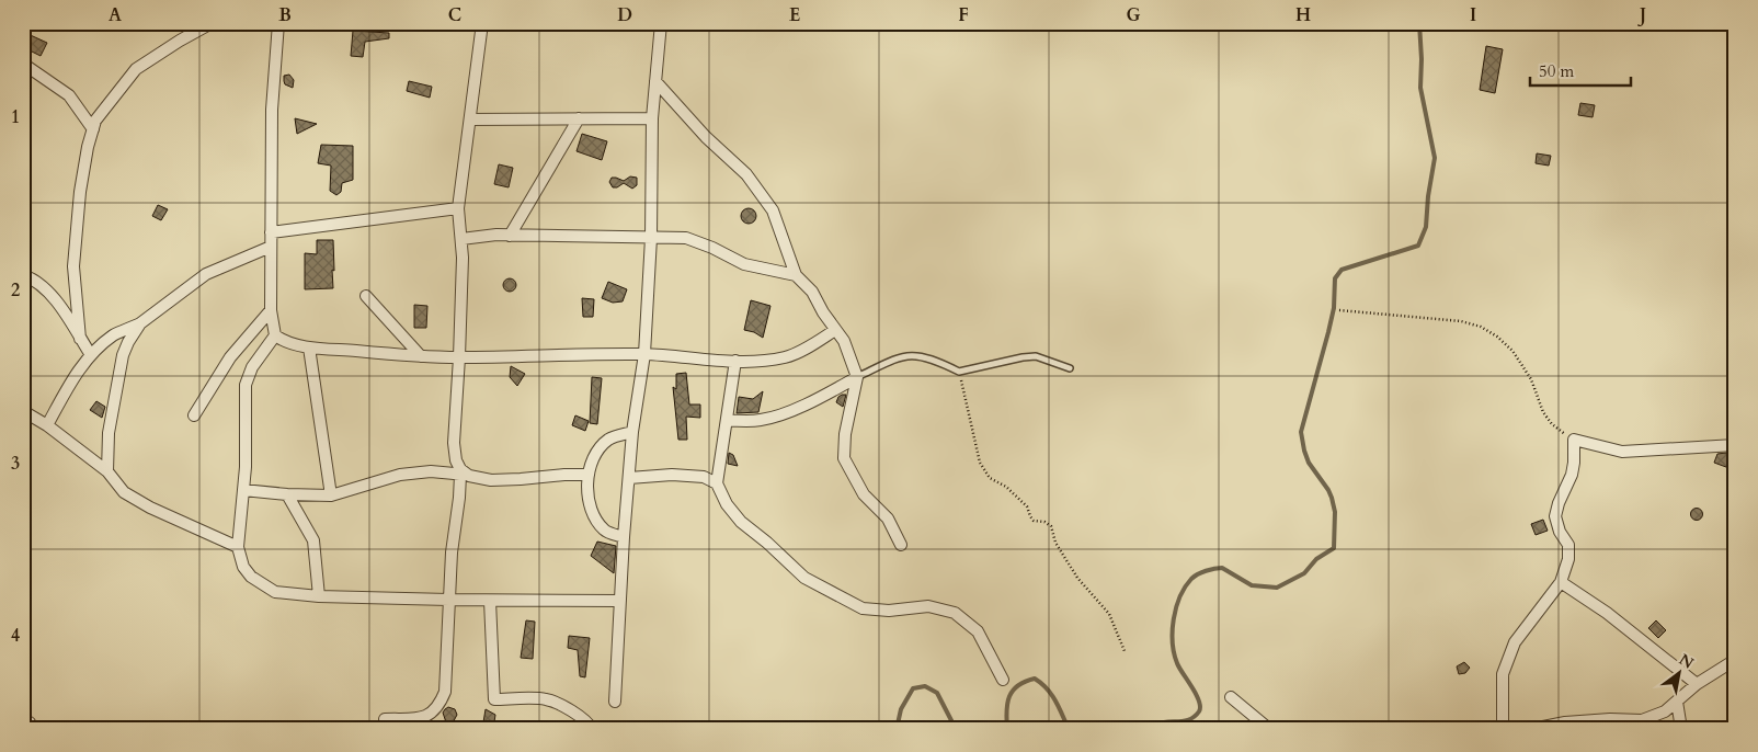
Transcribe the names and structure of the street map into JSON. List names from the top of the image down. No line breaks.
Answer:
{"scale_bar":"50 m","north":"top right","grid":{"columns":["A","B","C","D","E","F","G","H","I","J"],"rows":["1","2","3","4"]}}
